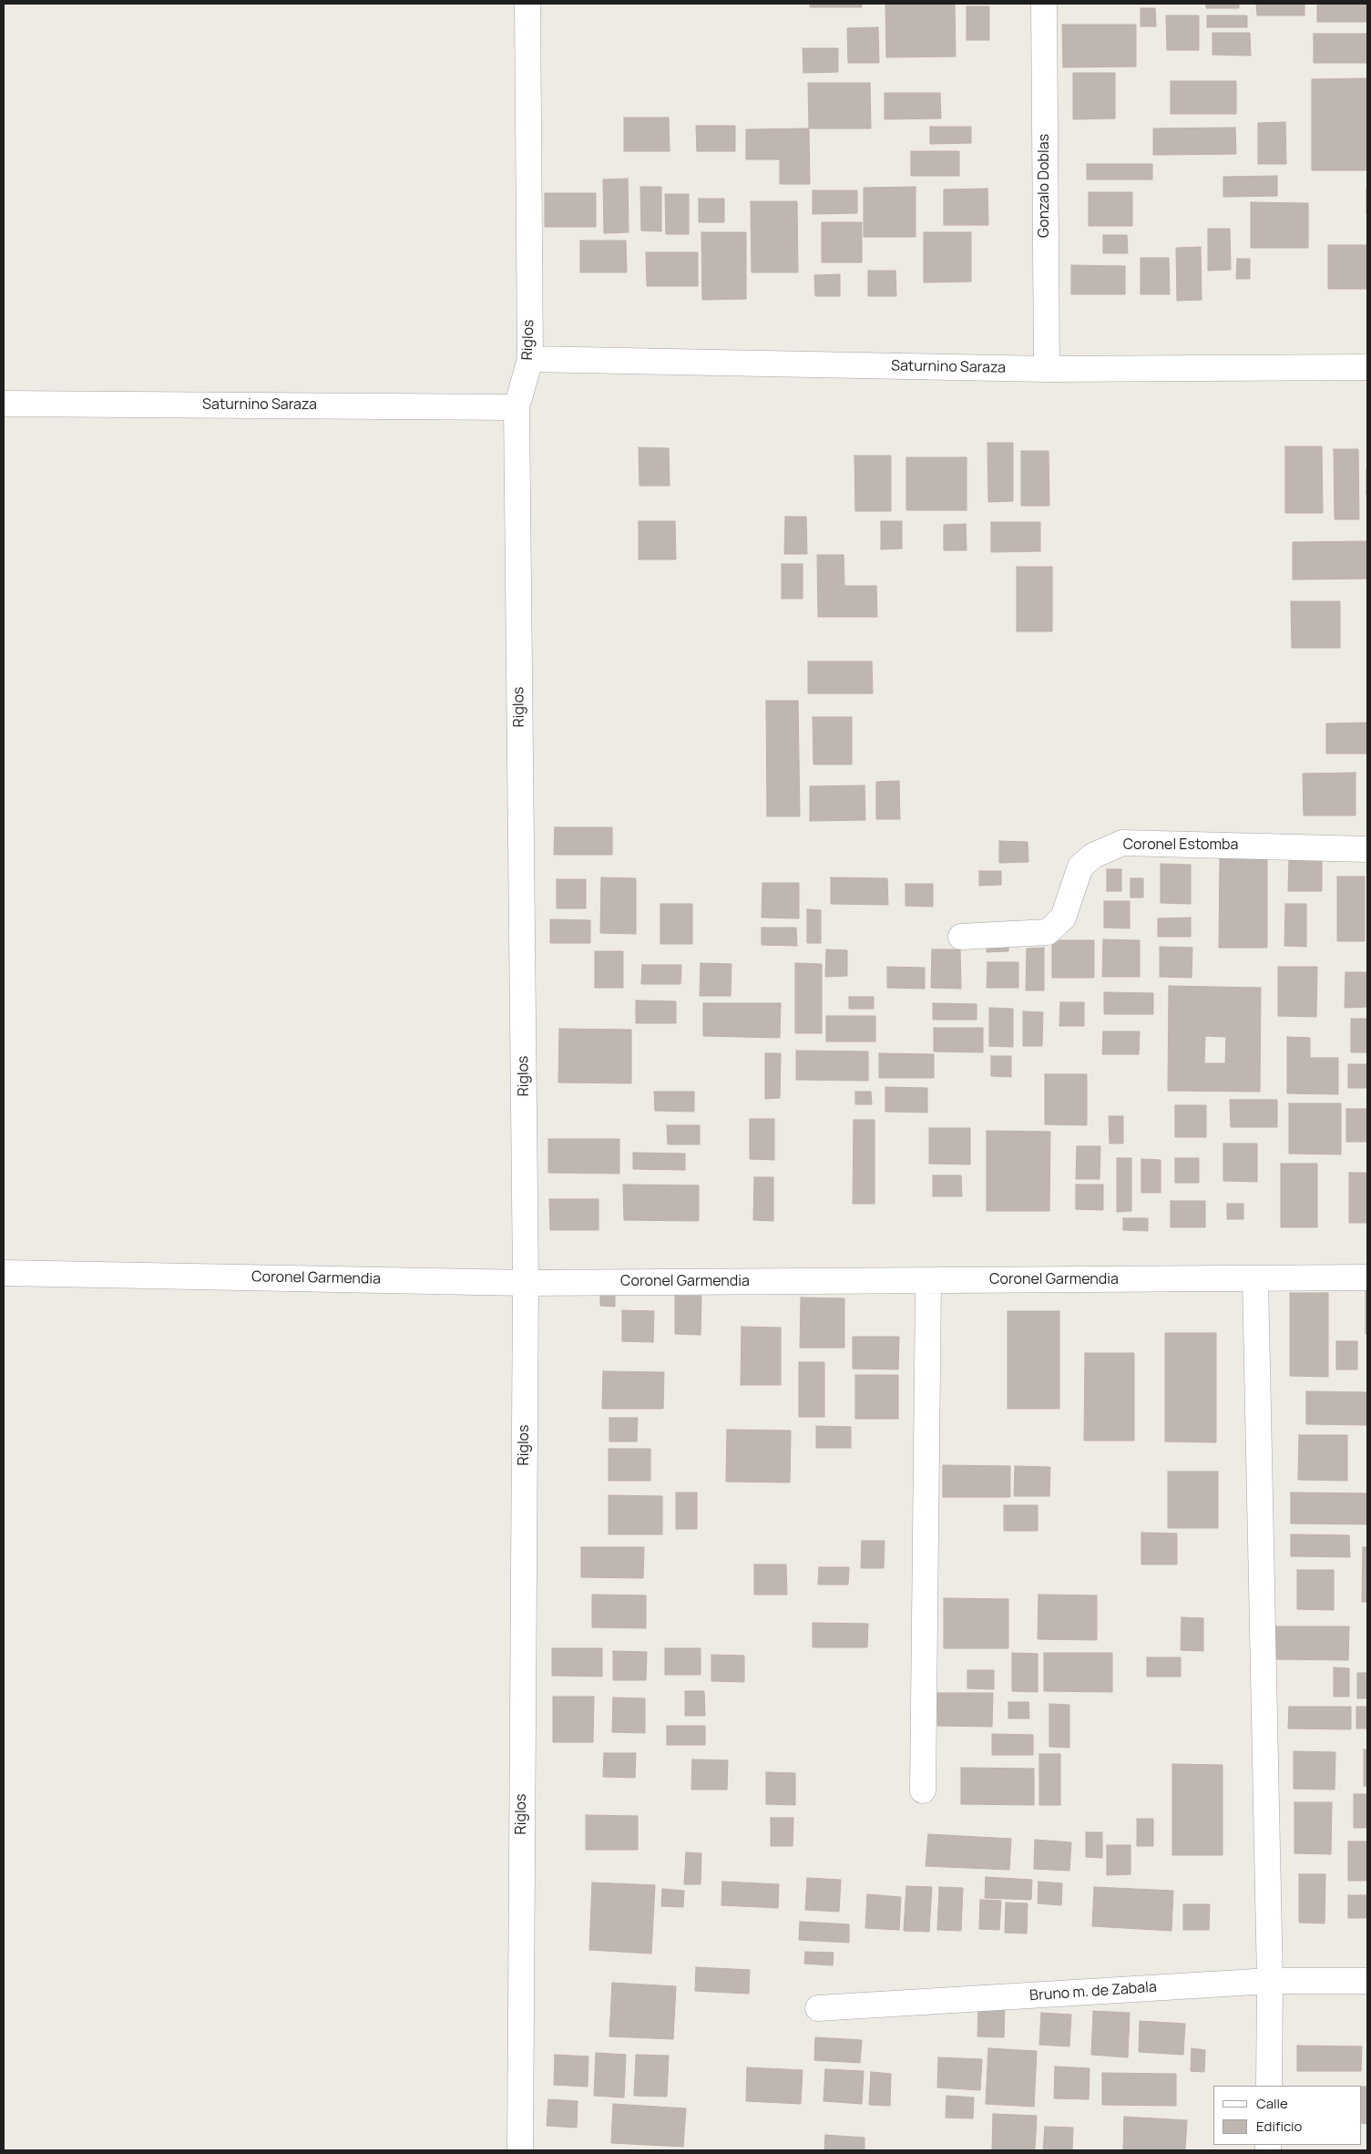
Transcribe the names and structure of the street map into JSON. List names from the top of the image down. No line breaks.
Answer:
{"streets":{"street":["Gonzalo Doblas","Riglos","Saturnino Saraza","Coronel Estomba","Coronel Garmendia","Bruno m. de Zabala"]},"crossings":[["Gonzalo Doblas","Saturnino Saraza"],["Riglos","Saturnino Saraza"],["Riglos","Coronel Garmendia"]],"legend":["Calle","Edificio"]}
